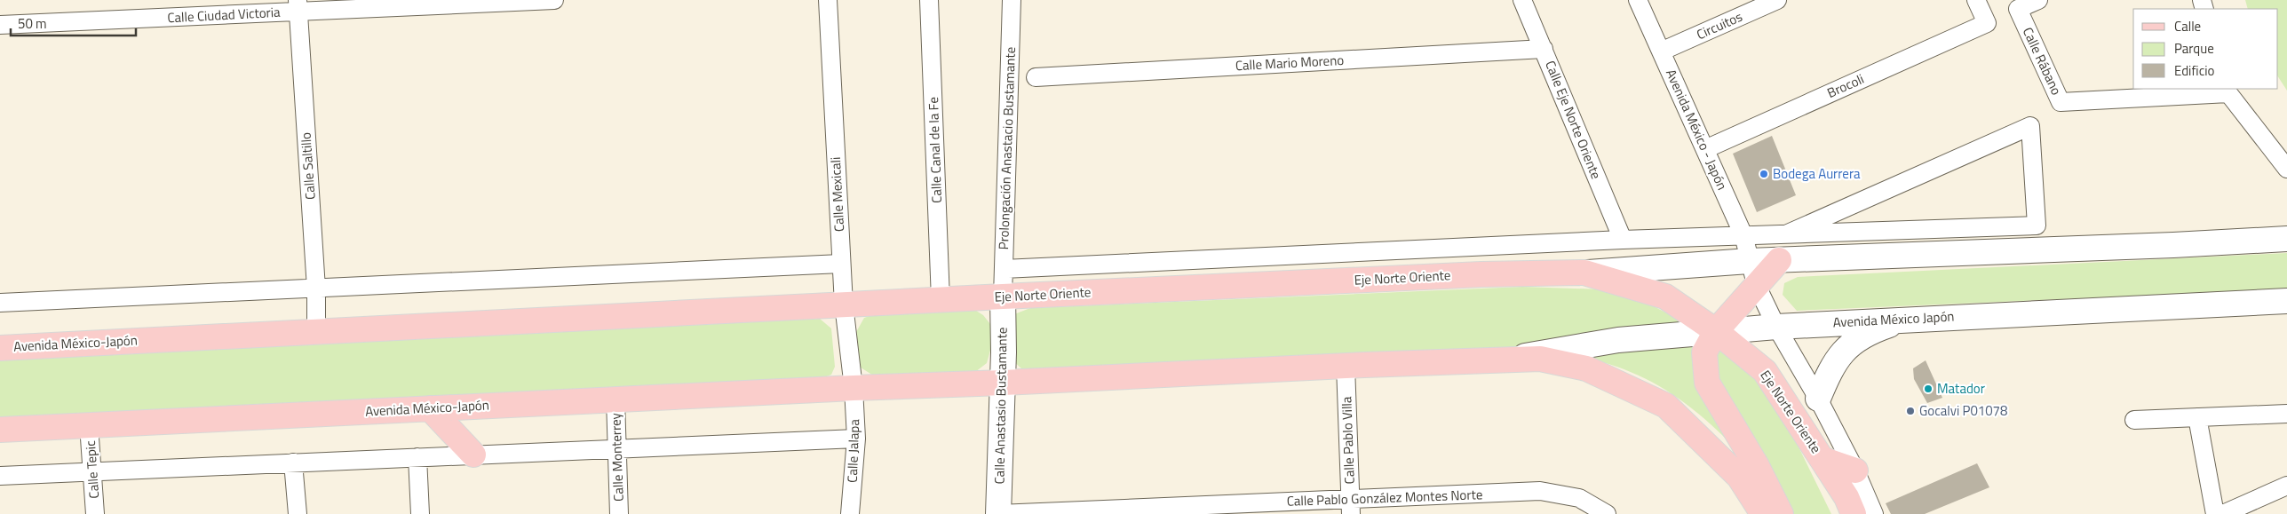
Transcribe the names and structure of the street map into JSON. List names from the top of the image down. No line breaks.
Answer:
{"streets":{"main road":["Eje Norte Oriente","Avenida México-Japón"],"street":["Calle Ciudad Victoria","Circuitos","Calle Rábano","Calle Mario Moreno","Brocoli","Calle Eje Norte Oriente","Avenida México - Japón","Prolongación Anastacio Bustamante","Calle Canal de la Fe","Calle Saltillo","Calle Mexicali","Avenida México Japón","Calle Anastasio Bustamante","Calle Pablo Villa","Calle Jalapa","Calle Monterrey","Calle Tepic","Calle Pablo González Montes Norte"]},"crossings":[["Calle Ciudad Victoria","Calle Saltillo"],["Circuitos","Avenida México - Japón"],["Calle Mario Moreno","Calle Eje Norte Oriente"],["Brocoli","Avenida México - Japón"],["Calle Eje Norte Oriente","Eje Norte Oriente"],["Avenida México - Japón","Eje Norte Oriente"],["Avenida México - Japón","Avenida México Japón"],["Prolongación Anastacio Bustamante","Eje Norte Oriente"],["Prolongación Anastacio Bustamante","Calle Anastasio Bustamante"],["Calle Canal de la Fe","Eje Norte Oriente"],["Calle Saltillo","Avenida México-Japón"],["Calle Mexicali","Eje Norte Oriente"],["Calle Mexicali","Avenida México-Japón"],["Calle Mexicali","Calle Jalapa"],["Eje Norte Oriente","Avenida México Japón"],["Eje Norte Oriente","Avenida México-Japón"],["Eje Norte Oriente","Calle Anastasio Bustamante"],["Avenida México-Japón","Calle Jalapa"],["Avenida México-Japón","Calle Monterrey"],["Avenida México-Japón","Calle Tepic"],["Calle Anastasio Bustamante","Calle Pablo González Montes Norte"],["Calle Pablo Villa","Calle Pablo González Montes Norte"]],"places":["Bodega Aurrera","Matador","Gocalvi P01078"],"legend":["Calle","Parque","Edificio"],"scale_bar":"50 m"}
